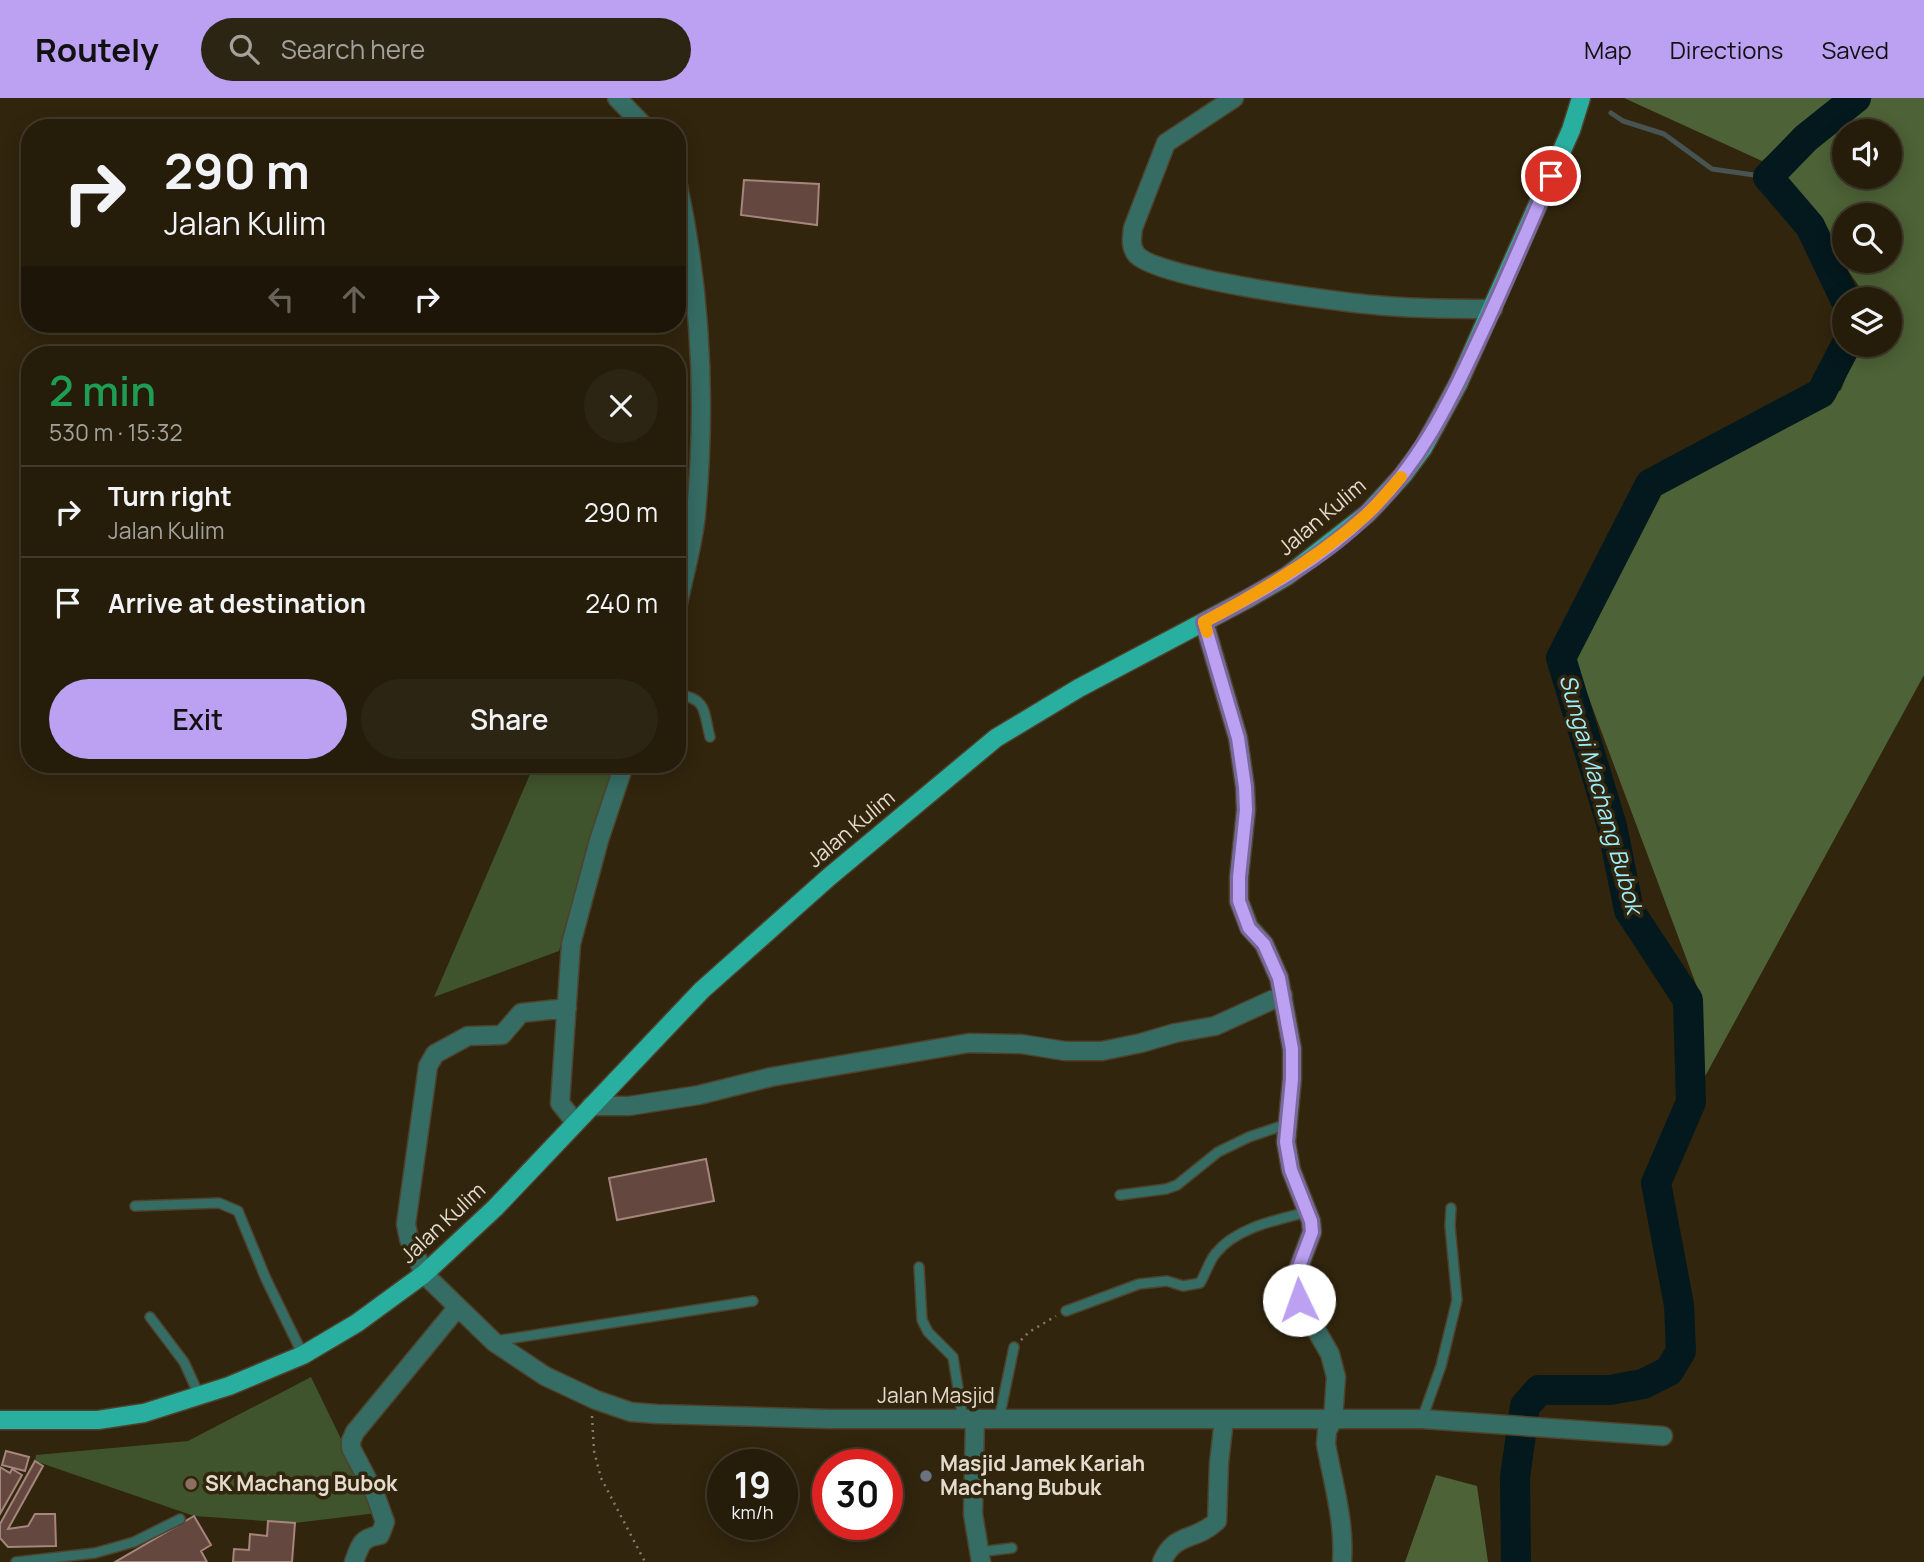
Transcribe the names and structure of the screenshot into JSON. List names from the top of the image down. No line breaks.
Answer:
{"streets":{"main road":["Jalan Kulim"],"street":["Jalan Masjid"]},"crossings":[["Jalan Kulim","Jalan Masjid"]],"water":["Sungai Machang Bubok"],"places":["Masjid Jamek Kariah Machang Bubuk","SK Machang Bubok"],"page":{"header":"Routely","search":"Search here","nav":["Map","Directions","Saved"],"turn":["290 m","Jalan Kulim"],"heading":["2 min","530 m · 15:32"],"list":[{"name":"Turn right","note":"Jalan Kulim","value":"290 m"},{"name":"Arrive at destination","value":"240 m"}],"buttons":["Exit","Share"],"speed":"19 km/h","limit":"30"}}
